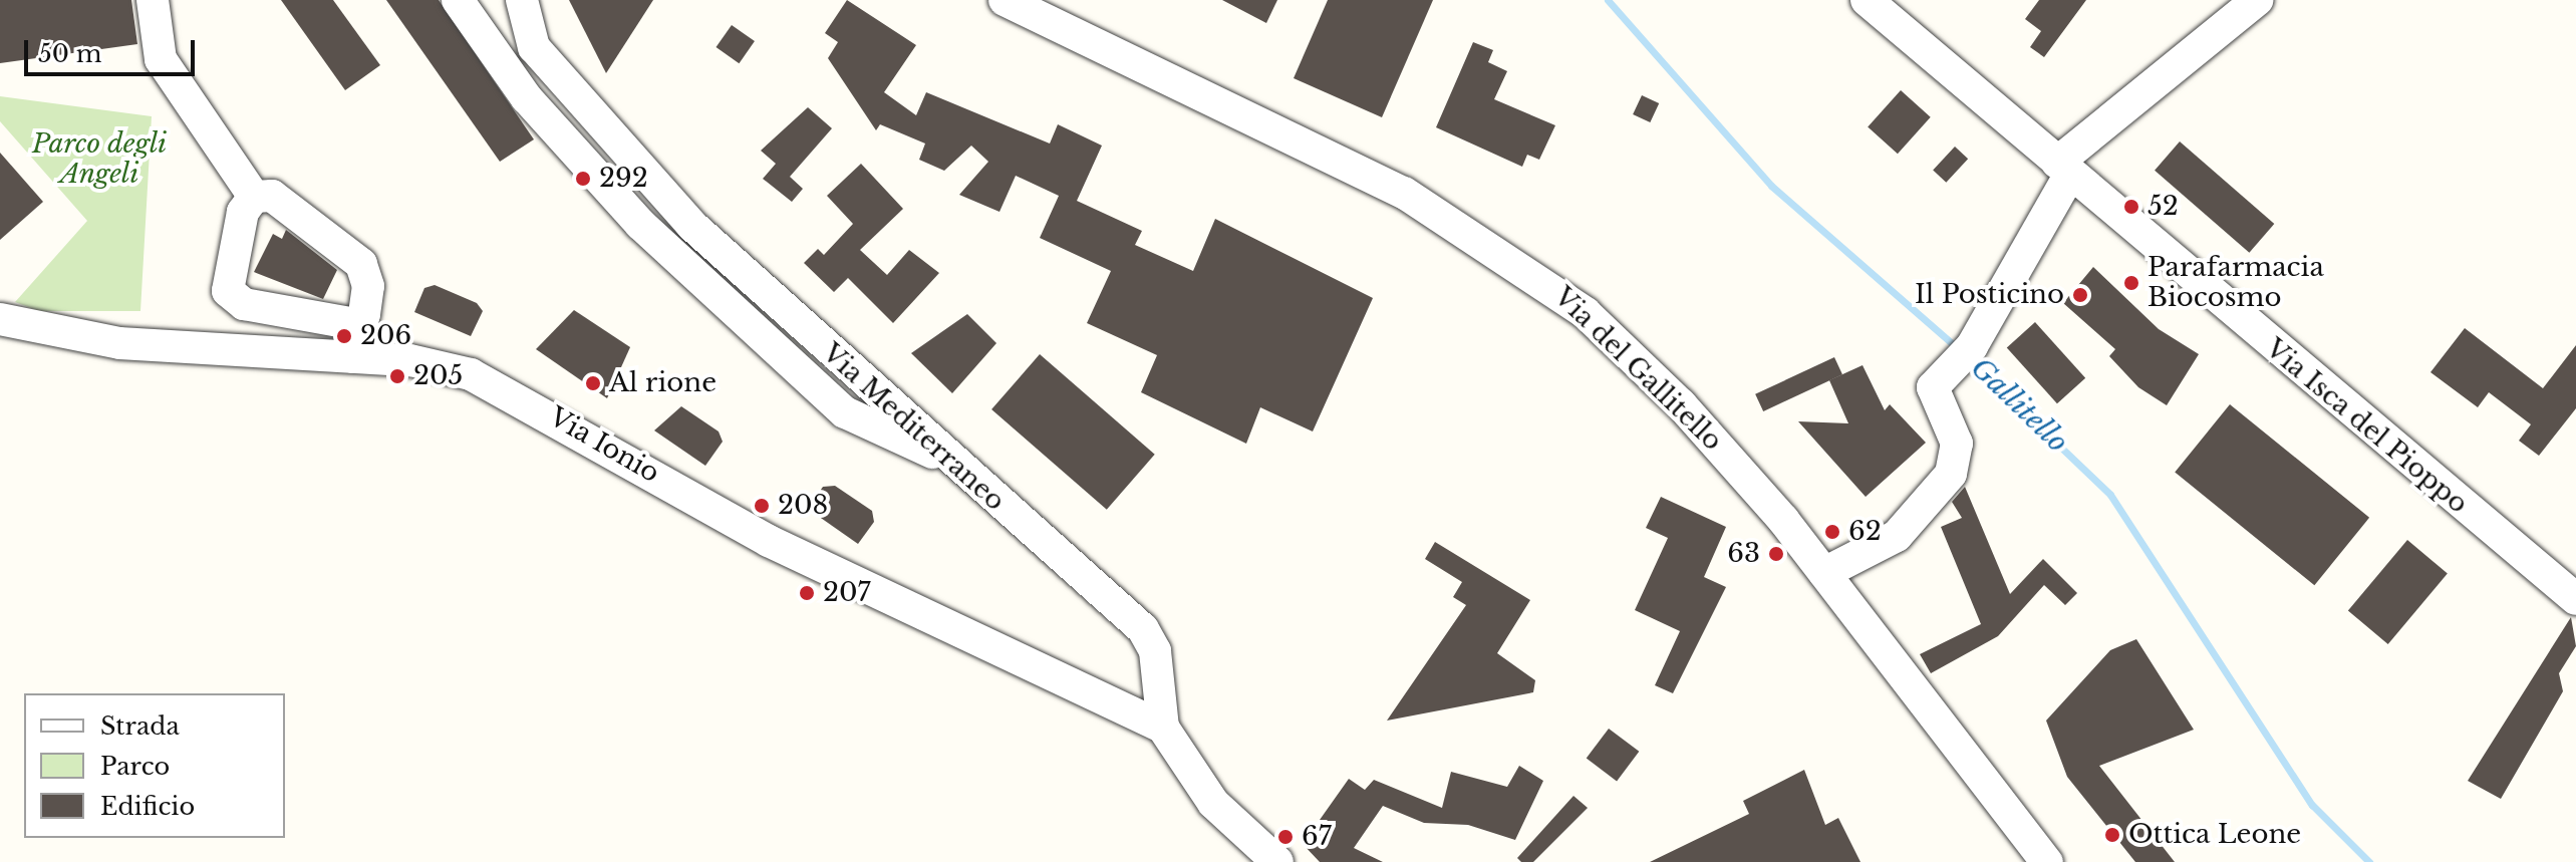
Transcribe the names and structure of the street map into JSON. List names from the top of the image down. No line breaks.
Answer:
{"streets":{"street":["Via del Gallitello","Via Isca del Pioppo","Via Mediterraneo","Via Ionio"]},"crossings":[["Via Mediterraneo","Via Ionio"]],"water":["Gallitello"],"parks":["Parco degli Angeli"],"places":["292","52","Parafarmacia Biocosmo","Il Posticino","206","205","Al rione","208","62","63","207","Ottica Leone","67"],"legend":["Strada","Parco","Edificio"],"scale_bar":"50 m"}
